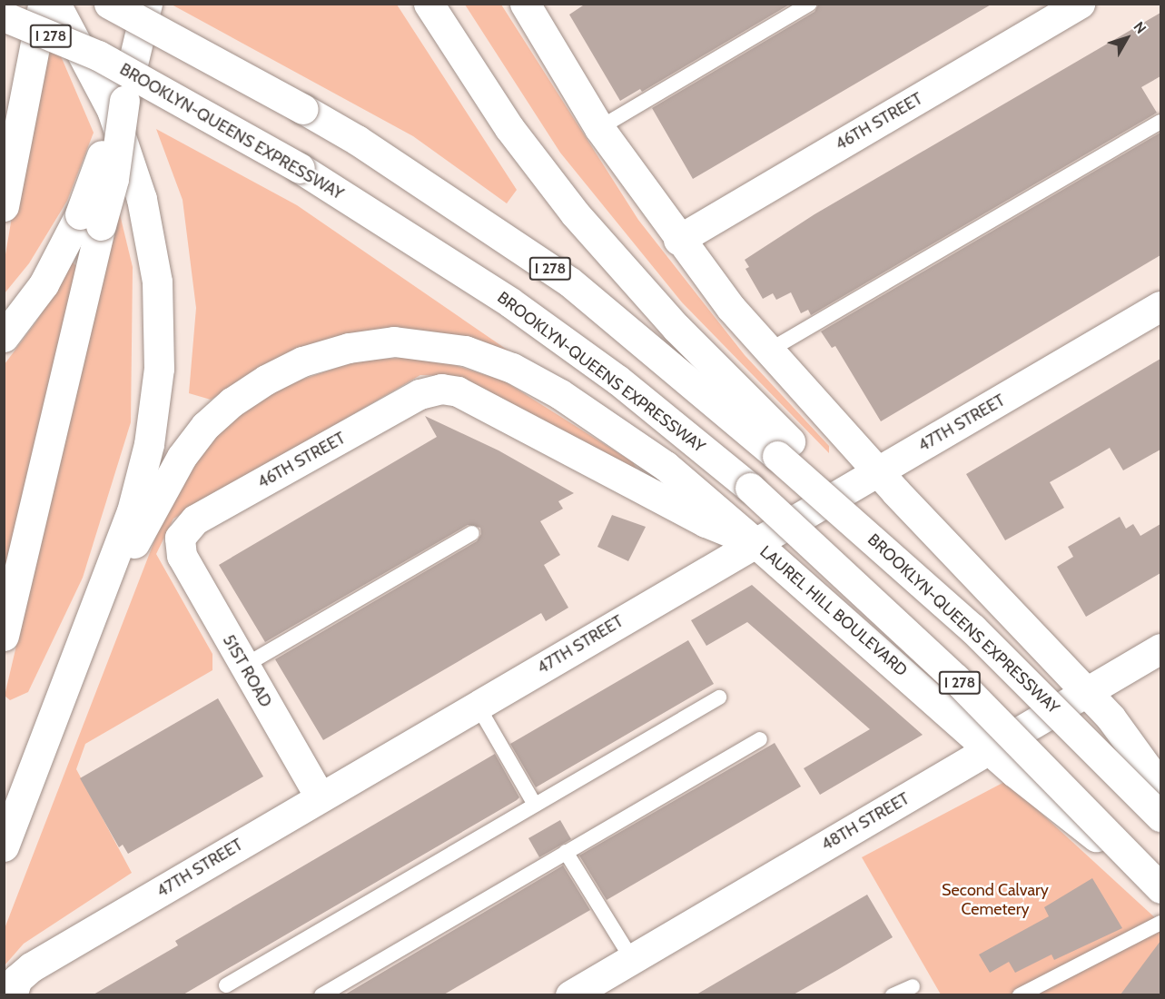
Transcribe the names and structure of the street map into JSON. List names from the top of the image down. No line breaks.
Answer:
{"streets":{"main road":["I 278","46TH STREET","BROOKLYN-QUEENS EXPRESSWAY","47TH STREET","LAUREL HILL BOULEVARD","51ST ROAD","48TH STREET"]},"crossings":[["I 278","BROOKLYN-QUEENS EXPRESSWAY"],["46TH STREET","LAUREL HILL BOULEVARD"],["46TH STREET","51ST ROAD"],["BROOKLYN-QUEENS EXPRESSWAY","LAUREL HILL BOULEVARD"],["47TH STREET","LAUREL HILL BOULEVARD"],["47TH STREET","51ST ROAD"],["LAUREL HILL BOULEVARD","48TH STREET"]],"parks":["Second Calvary Cemetery"],"north":"top right"}
